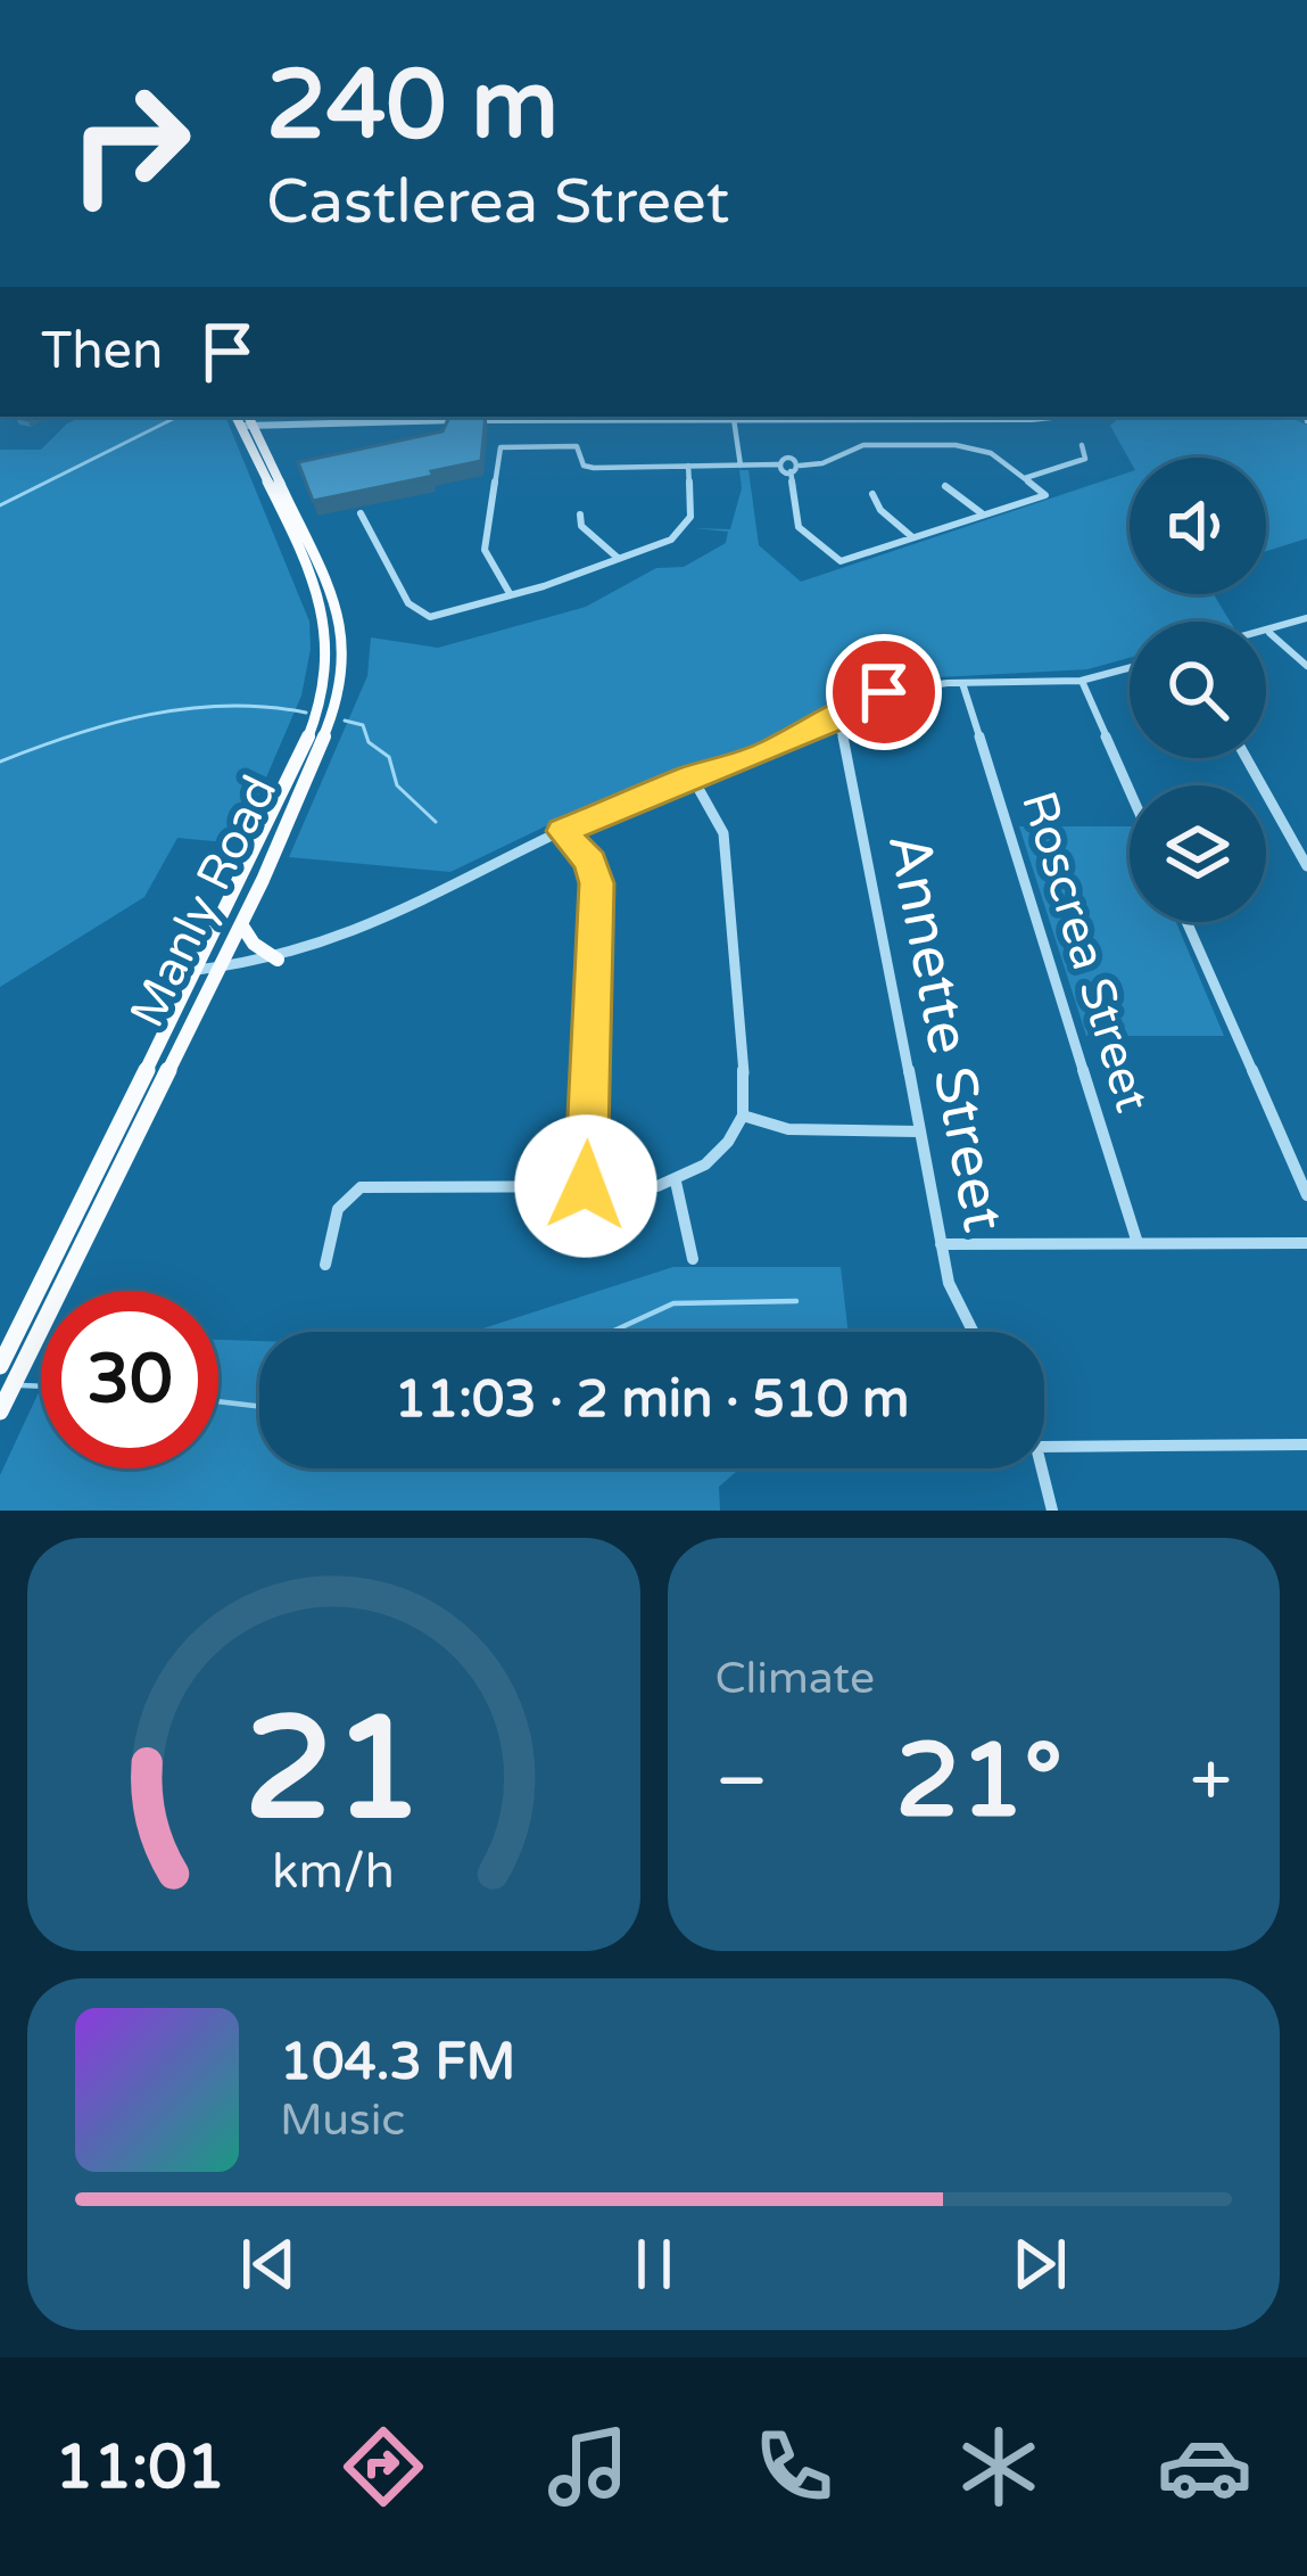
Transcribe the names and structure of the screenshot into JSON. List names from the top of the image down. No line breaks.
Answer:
{"streets":{"main road":["Manly Road"],"street":["Roscrea Street","Annette Street"]},"page":{"turn":["240 m","Castlerea Street"],"then":"Then","limit":"30","trip":"11:03 · 2 min · 510 m","tile":"Climate","heat":["−","21°","+"],"song":["104.3 FM","Music"],"tabs":"11:01","gauge":["21","km/h"]}}
